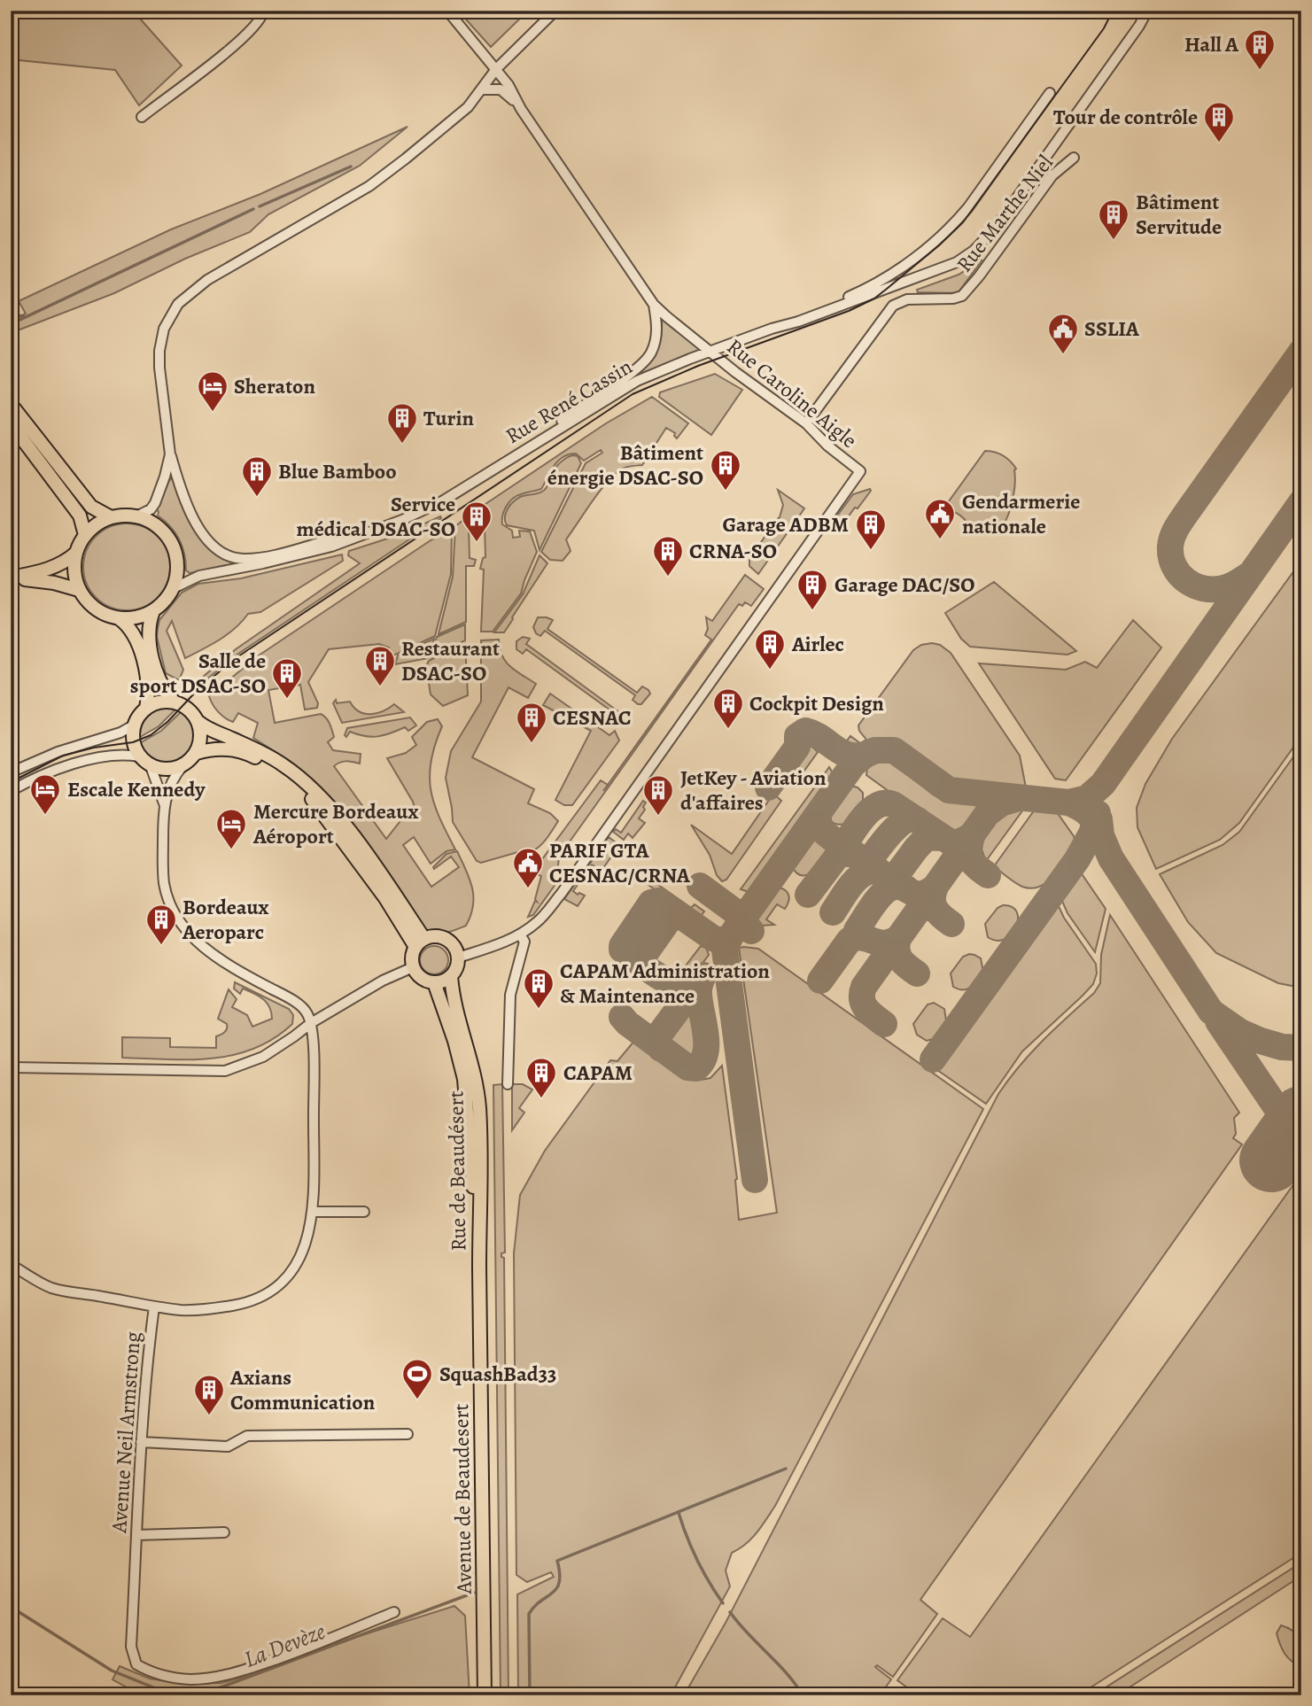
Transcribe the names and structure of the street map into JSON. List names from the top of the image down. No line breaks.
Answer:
{"streets":{"main road":["Rue de Beaudésert","Avenue de Beaudesert"],"street":["Rue Marthe Niel","Rue Caroline Aigle","Rue René Cassin","Avenue Neil Armstrong"]},"crossings":[["Rue Marthe Niel","Rue Caroline Aigle"],["Rue Caroline Aigle","Rue René Cassin"],["Rue Caroline Aigle","Rue de Beaudésert"],["Rue de Beaudésert","Avenue de Beaudesert"]],"water":["La Devèze"],"places":{"building":["Hall A","Tour de contrôle","Bâtiment Servitude","Turin","Bâtiment énergie DSAC-SO","Blue Bamboo","Service médical DSAC-SO","Garage ADBM","CRNA-SO","Garage DAC/SO","Airlec","Restaurant DSAC-SO","Salle de sport DSAC-SO","Cockpit Design","CESNAC","JetKey - Aviation d'affaires","Bordeaux Aeroparc","CAPAM Administration & Maintenance","CAPAM","Axians Communication"],"public building":["SSLIA","Gendarmerie nationale","PARIF GTA CESNAC/CRNA"],"hotel":["Sheraton","Escale Kennedy","Mercure Bordeaux Aéroport"],"sports":["SquashBad33"]}}
